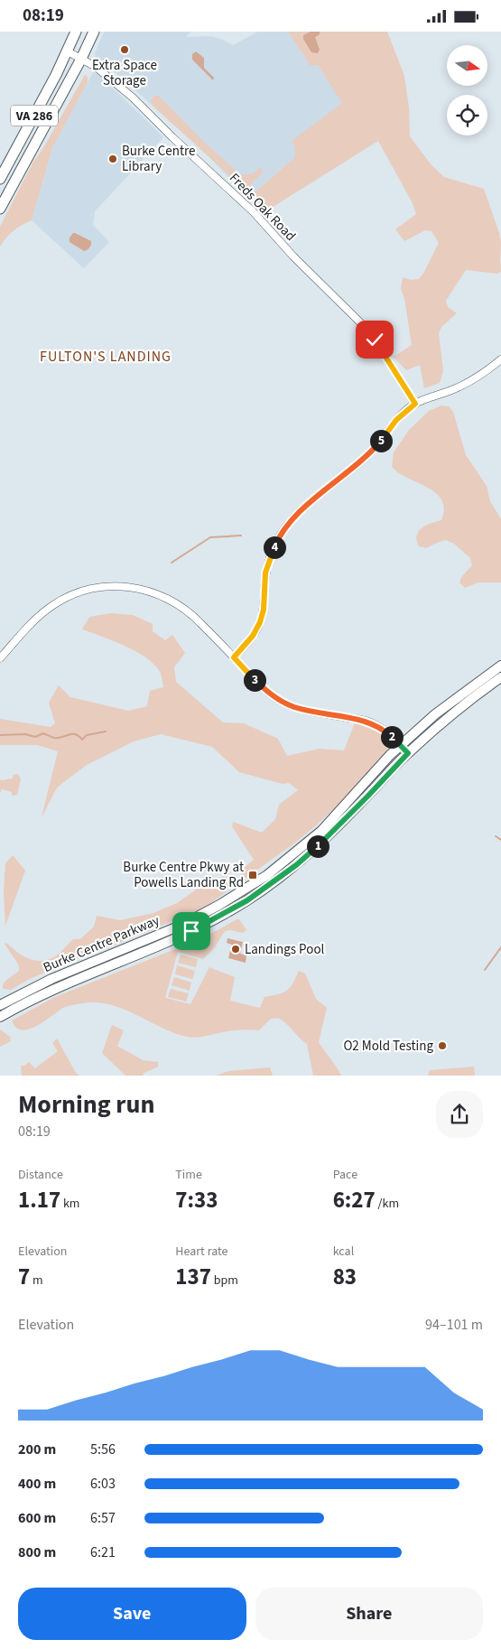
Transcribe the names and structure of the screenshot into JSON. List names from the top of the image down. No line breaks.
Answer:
{"streets":{"highway":["VA 286"],"main road":["Burke Centre Parkway"],"street":["Freds Oak Road"]},"crossings":[["VA 286","Freds Oak Road"]],"districts":["FULTON'S LANDING"],"places":{"other":["Extra Space Storage","Burke Centre Library","Landings Pool","O2 Mold Testing"],"transit":["Burke Centre Pkwy at Powells Landing Rd"]},"north":"right","page":{"status":"08:19","pins":["5","4","3","2","1"],"heading":["Morning run","08:19"],"stats":[["Distance","1.17 km"],["Time","7:33"],["Pace","6:27 /km"],["Elevation","7 m"],["Heart rate","137 bpm"],["kcal","83"]],"chart":["Elevation","94–101 m"],"list":[{"name":"200 m","note":"5:56"},{"name":"400 m","note":"6:03"},{"name":"600 m","note":"6:57"},{"name":"800 m","note":"6:21"}],"buttons":["Save","Share"]}}
